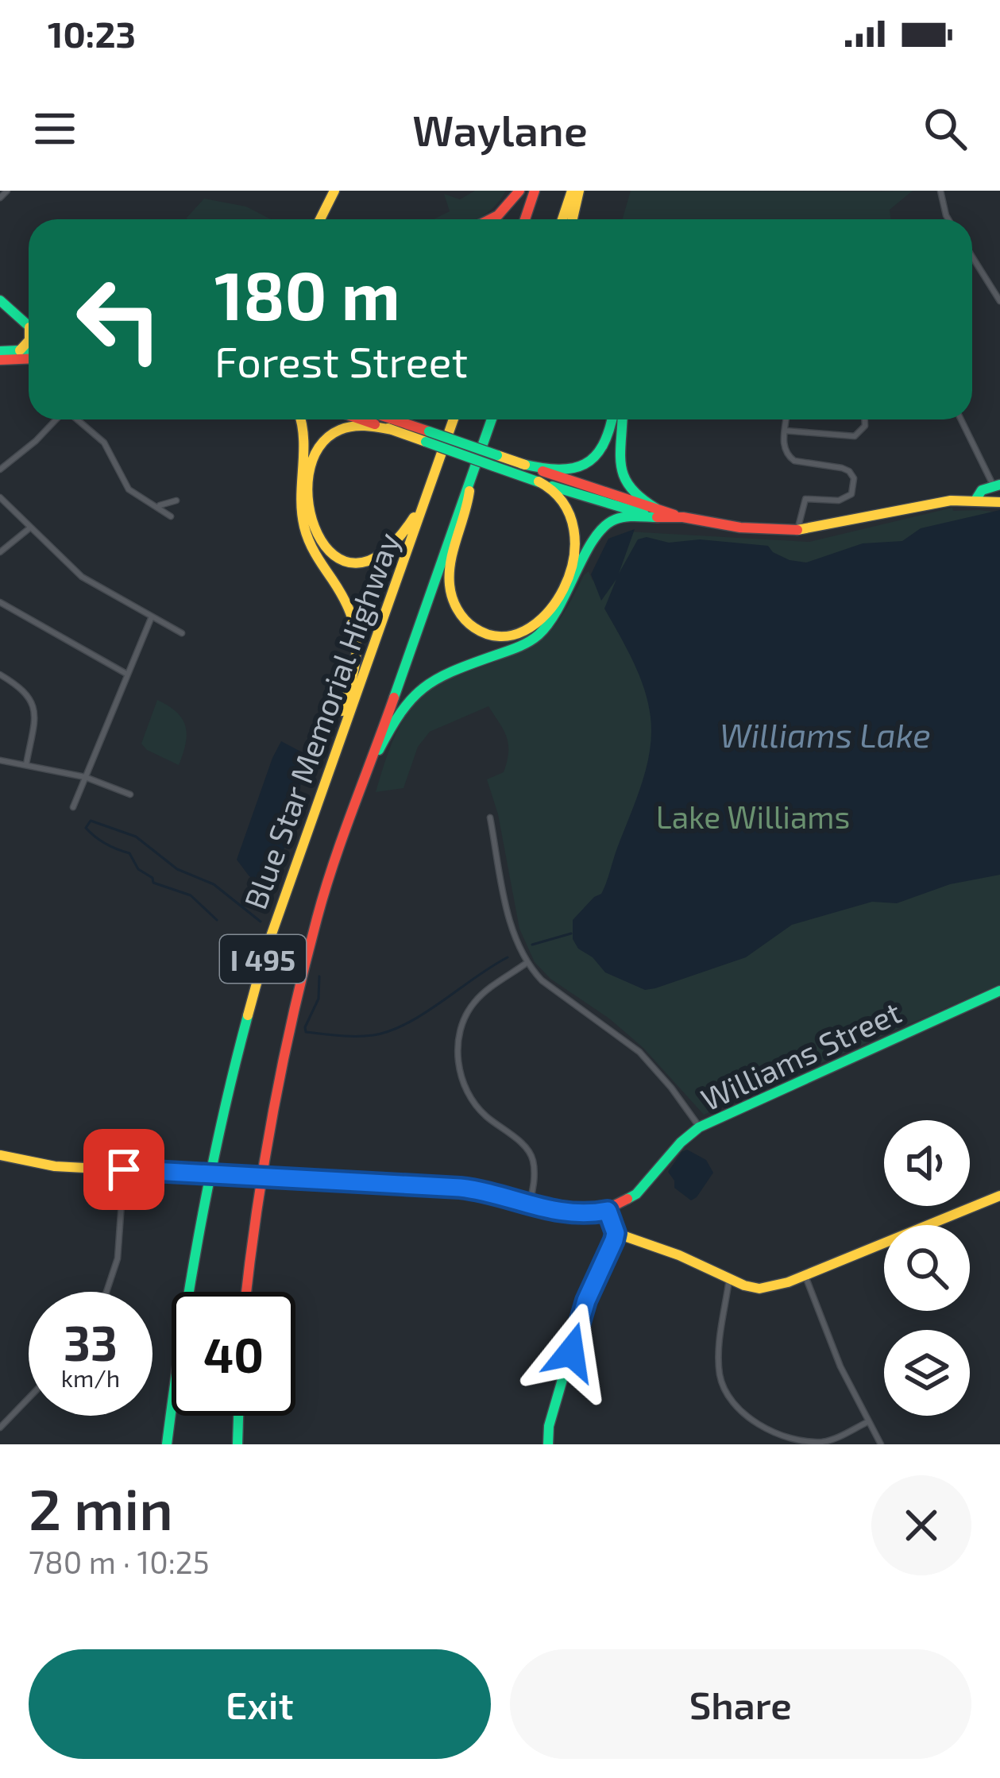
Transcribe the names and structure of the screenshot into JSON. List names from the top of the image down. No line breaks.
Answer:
{"streets":{"main road":["Blue Star Memorial Highway","I 495","Williams Street"]},"water":["Williams Lake"],"parks":["Lake Williams"],"page":{"status":"10:23","header":"Waylane","turn":["180 m","Forest Street"],"speed":"33 km/h","limit":"40","heading":["2 min","780 m · 10:25"],"buttons":["Exit","Share"]}}
